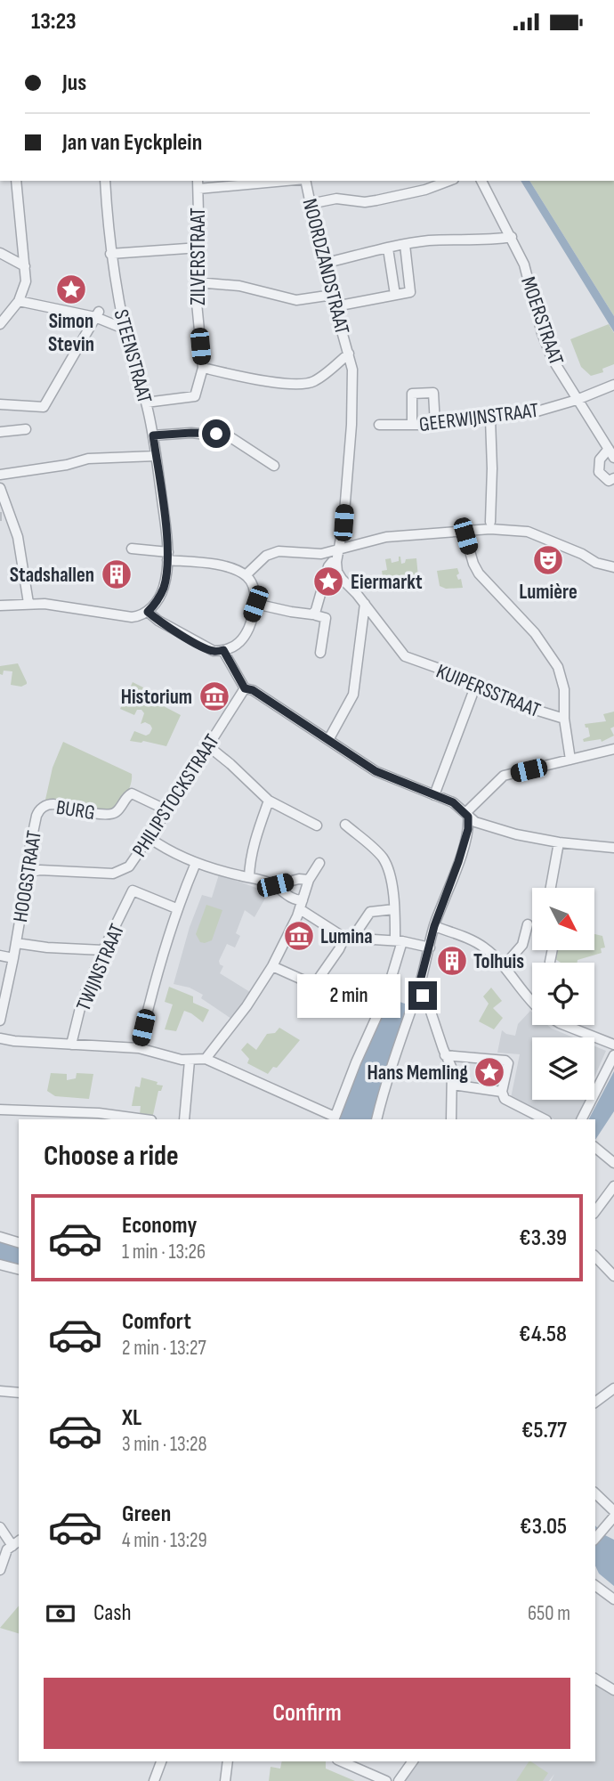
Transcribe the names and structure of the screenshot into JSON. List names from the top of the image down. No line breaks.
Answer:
{"streets":{"street":["ZILVERSTRAAT","NOORDZANDSTRAAT","MOERSTRAAT","STEENSTRAAT","GEERWIJNSTRAAT","KUIPERSSTRAAT","PHILIPSTOCKSTRAAT","BURG","HOOGSTRAAT","TWIJNSTRAAT"]},"crossings":[["ZILVERSTRAAT","STEENSTRAAT"],["MOERSTRAAT","GEERWIJNSTRAAT"],["PHILIPSTOCKSTRAAT","BURG"],["PHILIPSTOCKSTRAAT","HOOGSTRAAT"],["BURG","HOOGSTRAAT"]],"places":{"place":["Simon Stevin","Eiermarkt","Hans Memling"],"theatre":["Lumière"],"building":["Stadshallen","Tolhuis"],"museum":["Historium","Lumina"]},"north":"bottom right","page":{"status":"13:23","banner":["Jus","Jan van Eyckplein"],"bubble":"2 min","heading":"Choose a ride","list":[{"name":"Economy","note":"1 min · 13:26","value":"€3.39"},{"name":"Comfort","note":"2 min · 13:27","value":"€4.58"},{"name":"XL","note":"3 min · 13:28","value":"€5.77"},{"name":"Green","note":"4 min · 13:29","value":"€3.05"}],"pay":["Cash","650 m"],"buttons":"Confirm"}}
